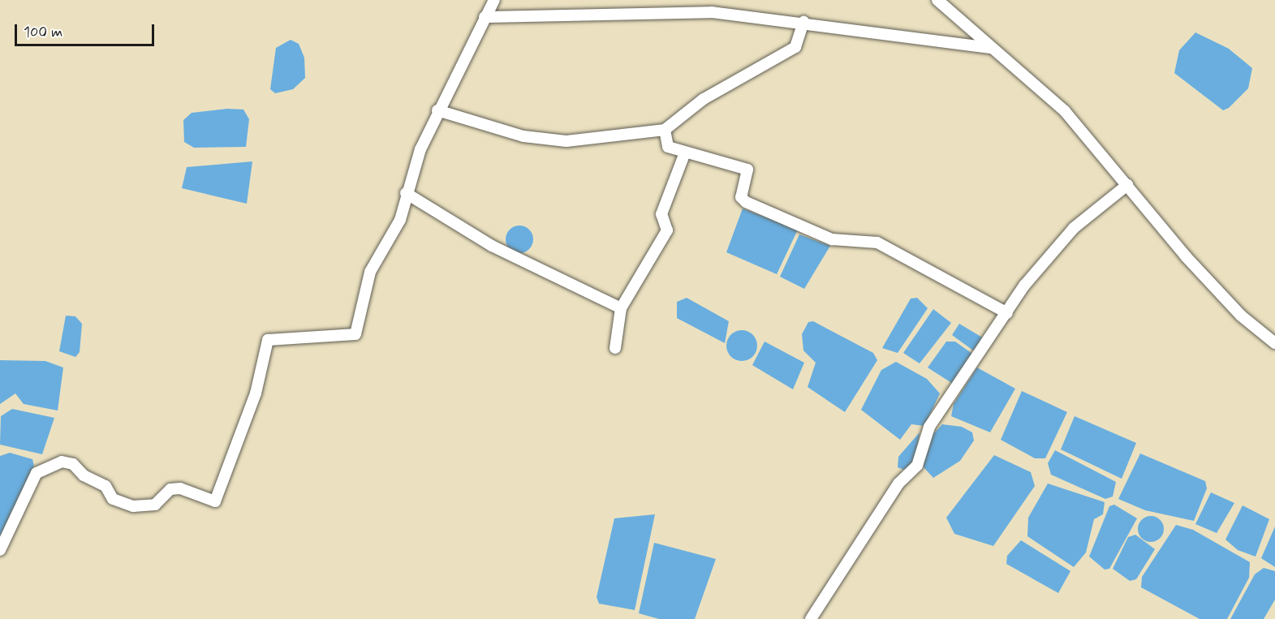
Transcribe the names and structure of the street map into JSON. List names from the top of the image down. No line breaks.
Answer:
{"scale_bar":"100 m"}
